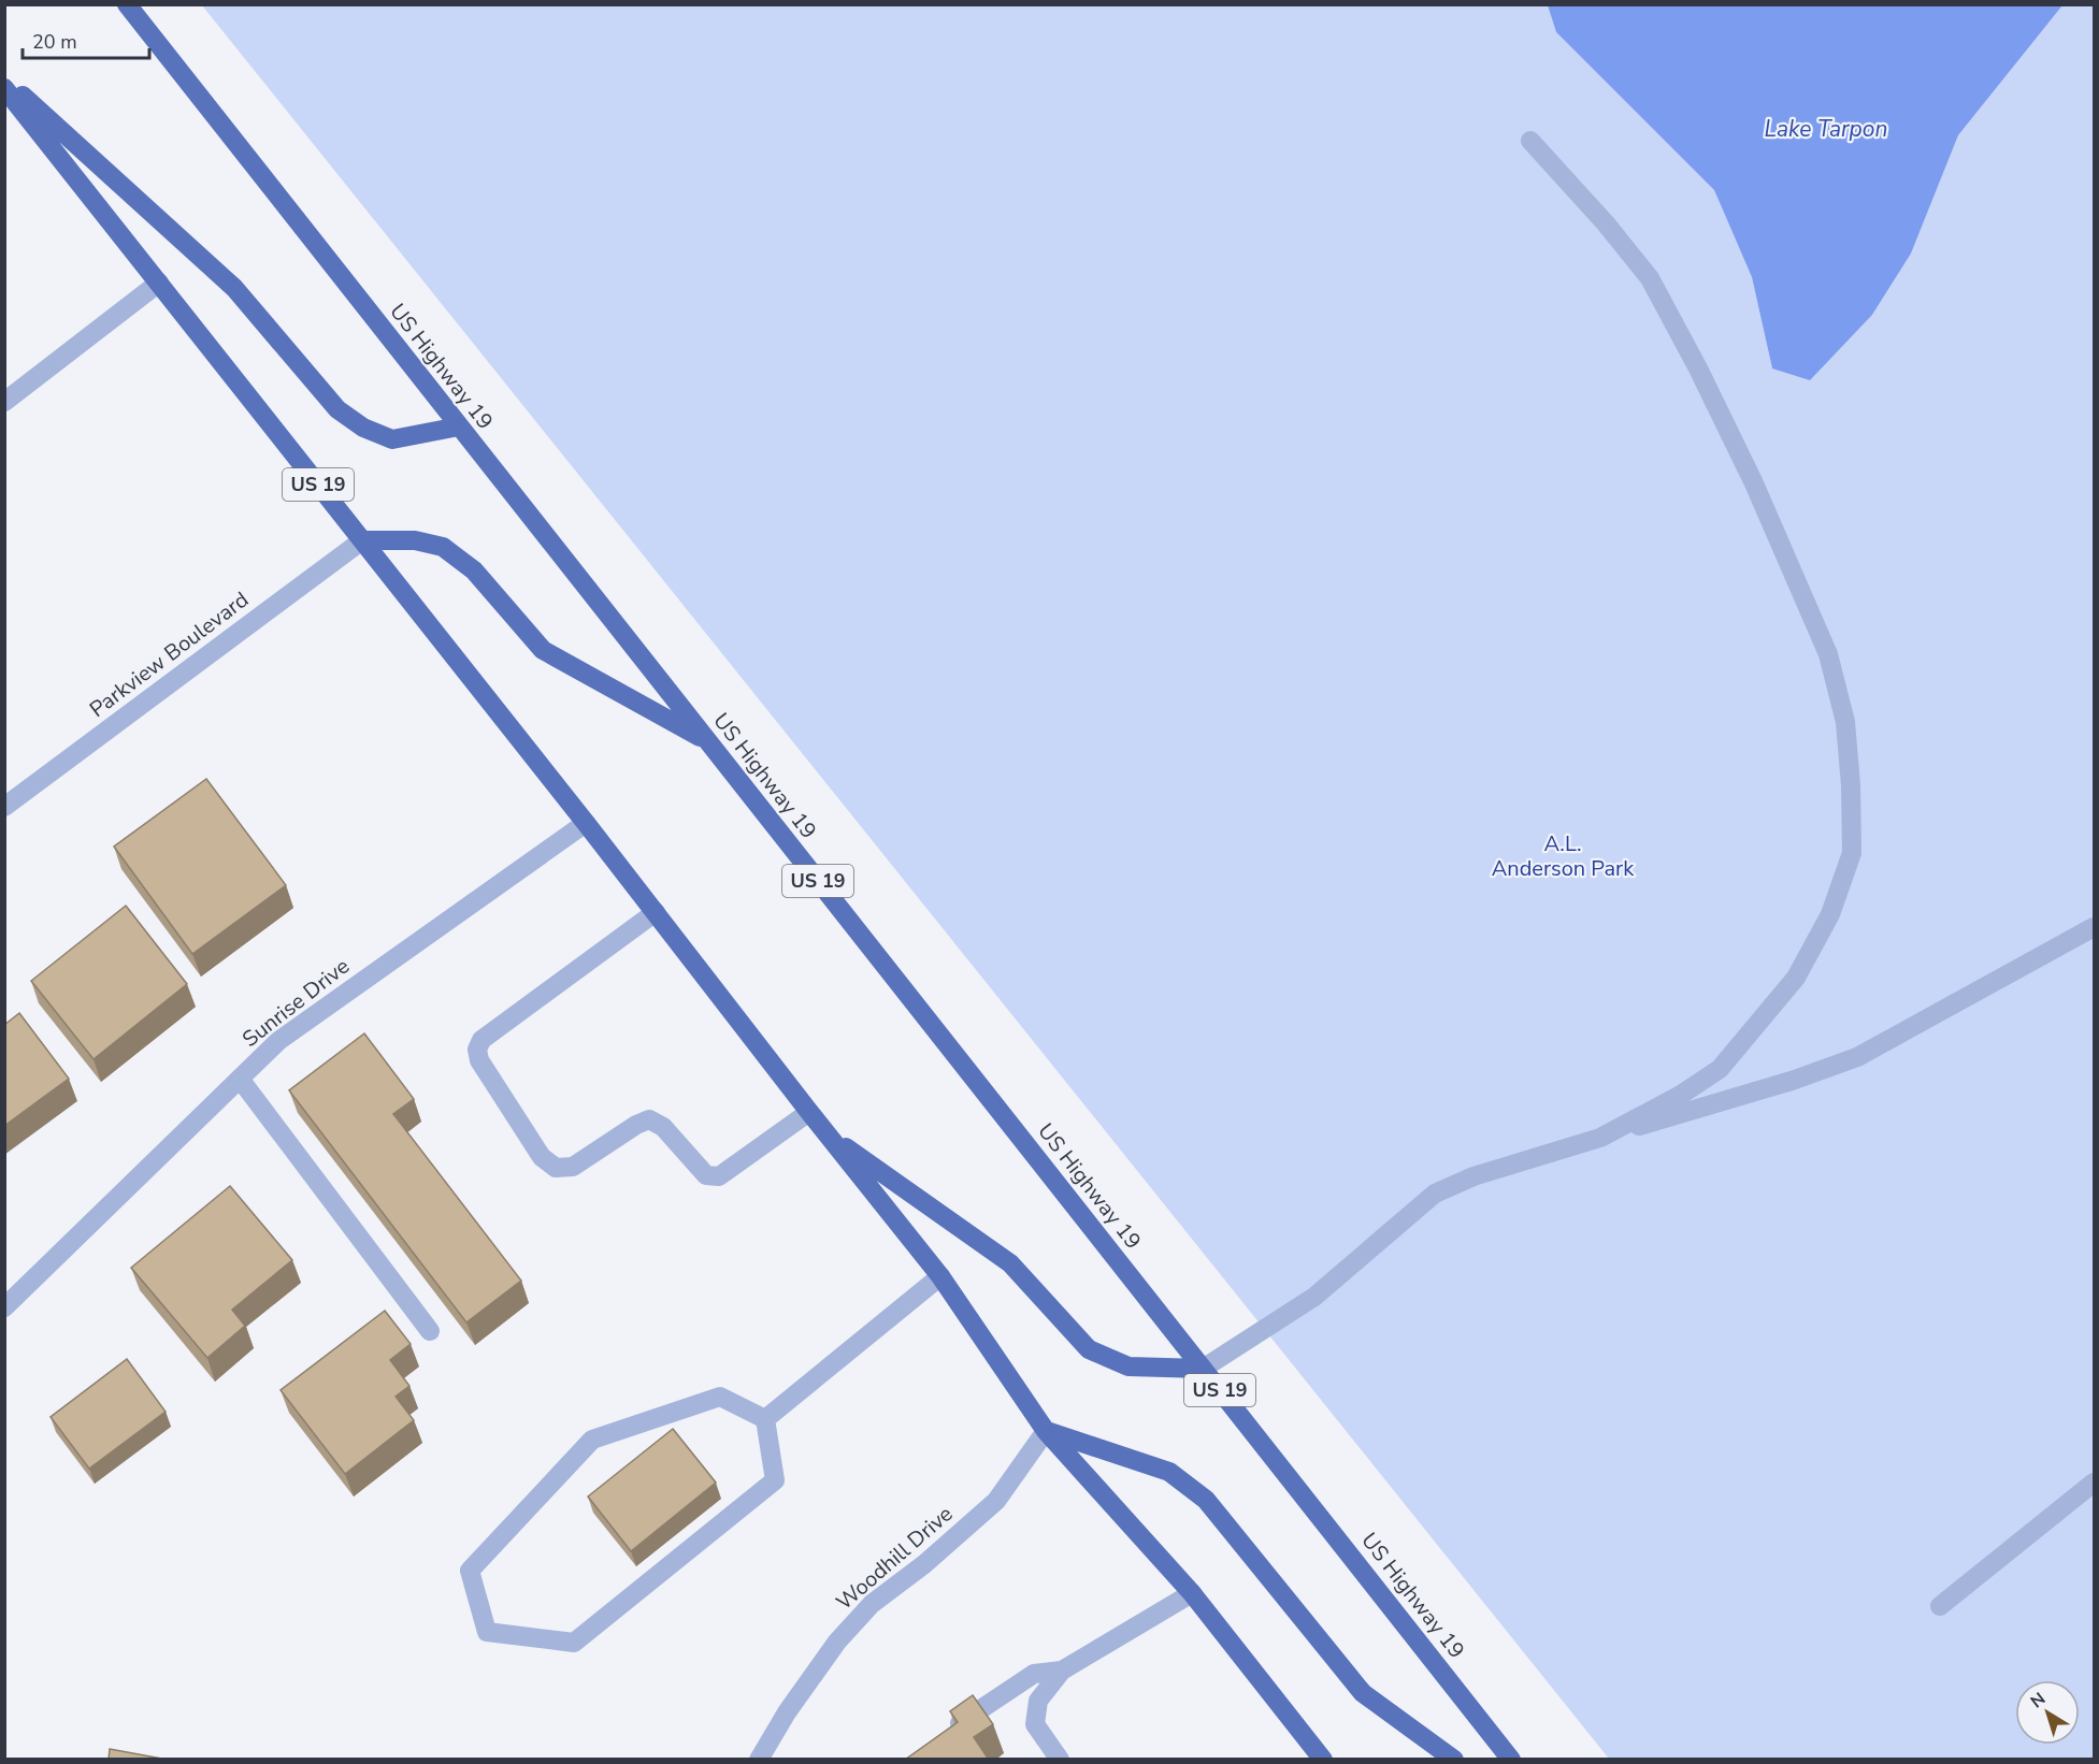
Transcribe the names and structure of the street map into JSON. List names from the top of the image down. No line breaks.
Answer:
{"streets":{"highway":["US Highway 19","US 19"],"street":["Parkview Boulevard","Sunrise Drive","Woodhill Drive"]},"crossings":[["US 19","Parkview Boulevard"],["US 19","Sunrise Drive"],["US 19","Woodhill Drive"]],"water":["Lake Tarpon"],"parks":["A.L. Anderson Park"],"scale_bar":"20 m","north":"top left"}
